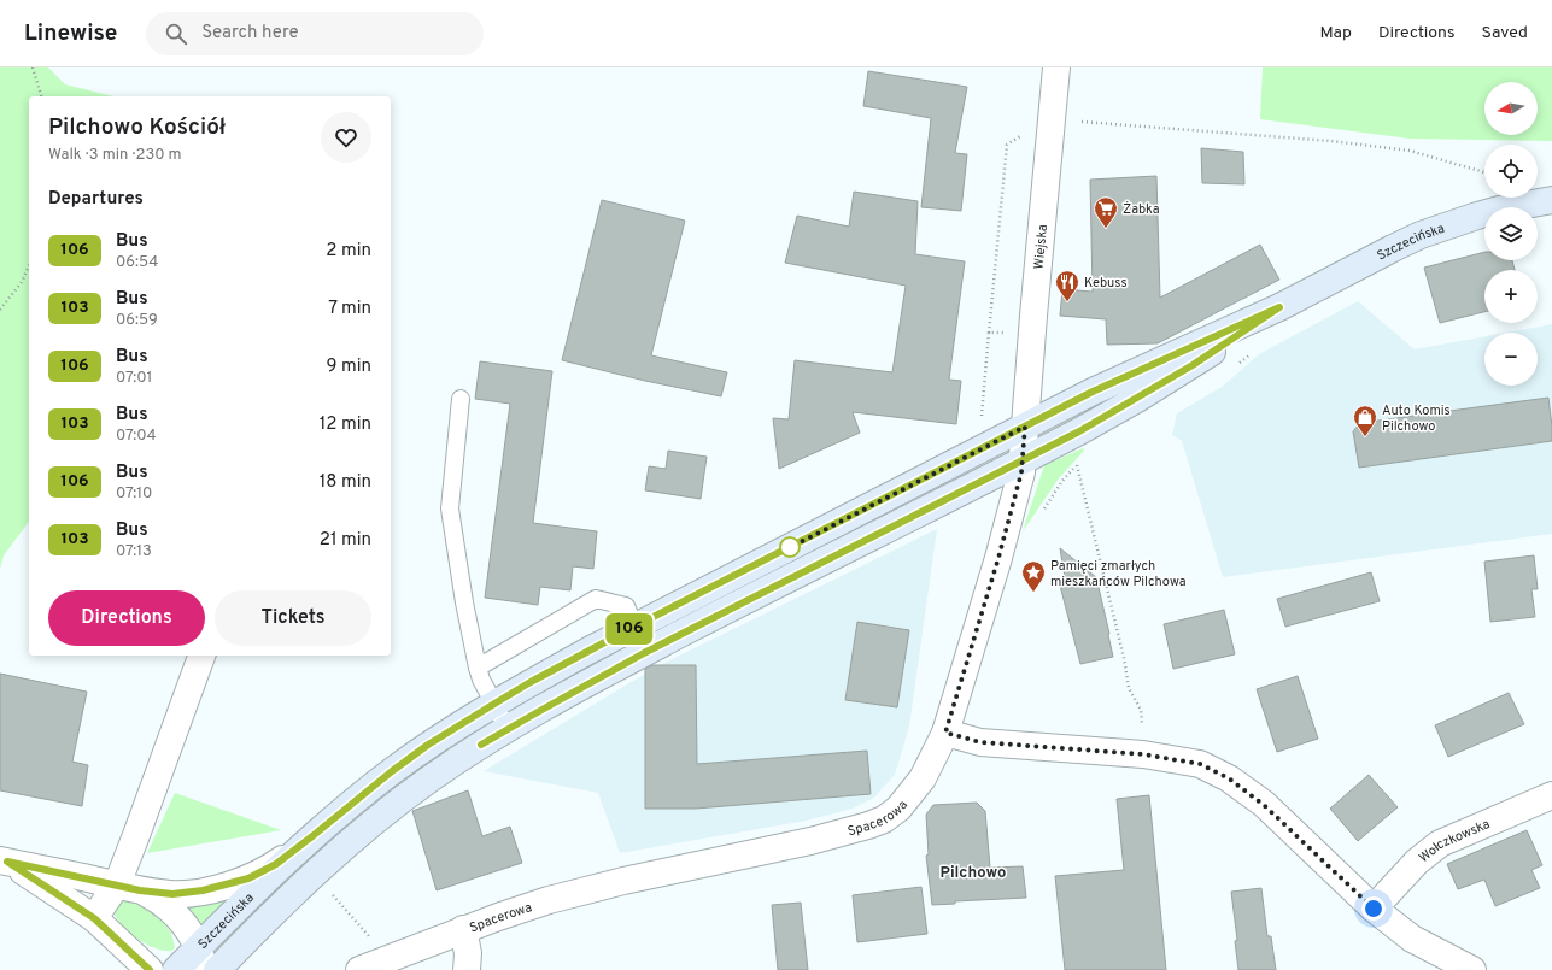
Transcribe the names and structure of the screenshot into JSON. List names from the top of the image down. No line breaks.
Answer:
{"streets":{"main road":["Szczecińska"],"street":["Wiejska","Spacerowa","Wołczkowska"]},"crossings":[["Szczecińska","Wiejska"],["Szczecińska","Spacerowa"],["Wiejska","Spacerowa"]],"districts":["Pilchowo"],"places":{"supermarket":["Żabka"],"restaurant":["Kebuss"],"shop":["Auto Komis Pilchowo"],"place":["Pamięci zmarłych mieszkańców Pilchowa"]},"lines":["bus line 106"],"north":"left","page":{"header":"Linewise","search":"Search here","nav":["Map","Directions","Saved"],"on_map":"106","map_buttons":["+","−"],"heading":[["Pilchowo Kościół","Walk · 3 min · 230 m"],"Departures"],"list":[{"mark":"106","name":"Bus","note":"06:54","value":"2 min"},{"mark":"103","name":"Bus","note":"06:59","value":"7 min"},{"mark":"106","name":"Bus","note":"07:01","value":"9 min"},{"mark":"103","name":"Bus","note":"07:04","value":"12 min"},{"mark":"106","name":"Bus","note":"07:10","value":"18 min"},{"mark":"103","name":"Bus","note":"07:13","value":"21 min"}],"buttons":["Directions","Tickets"]}}
